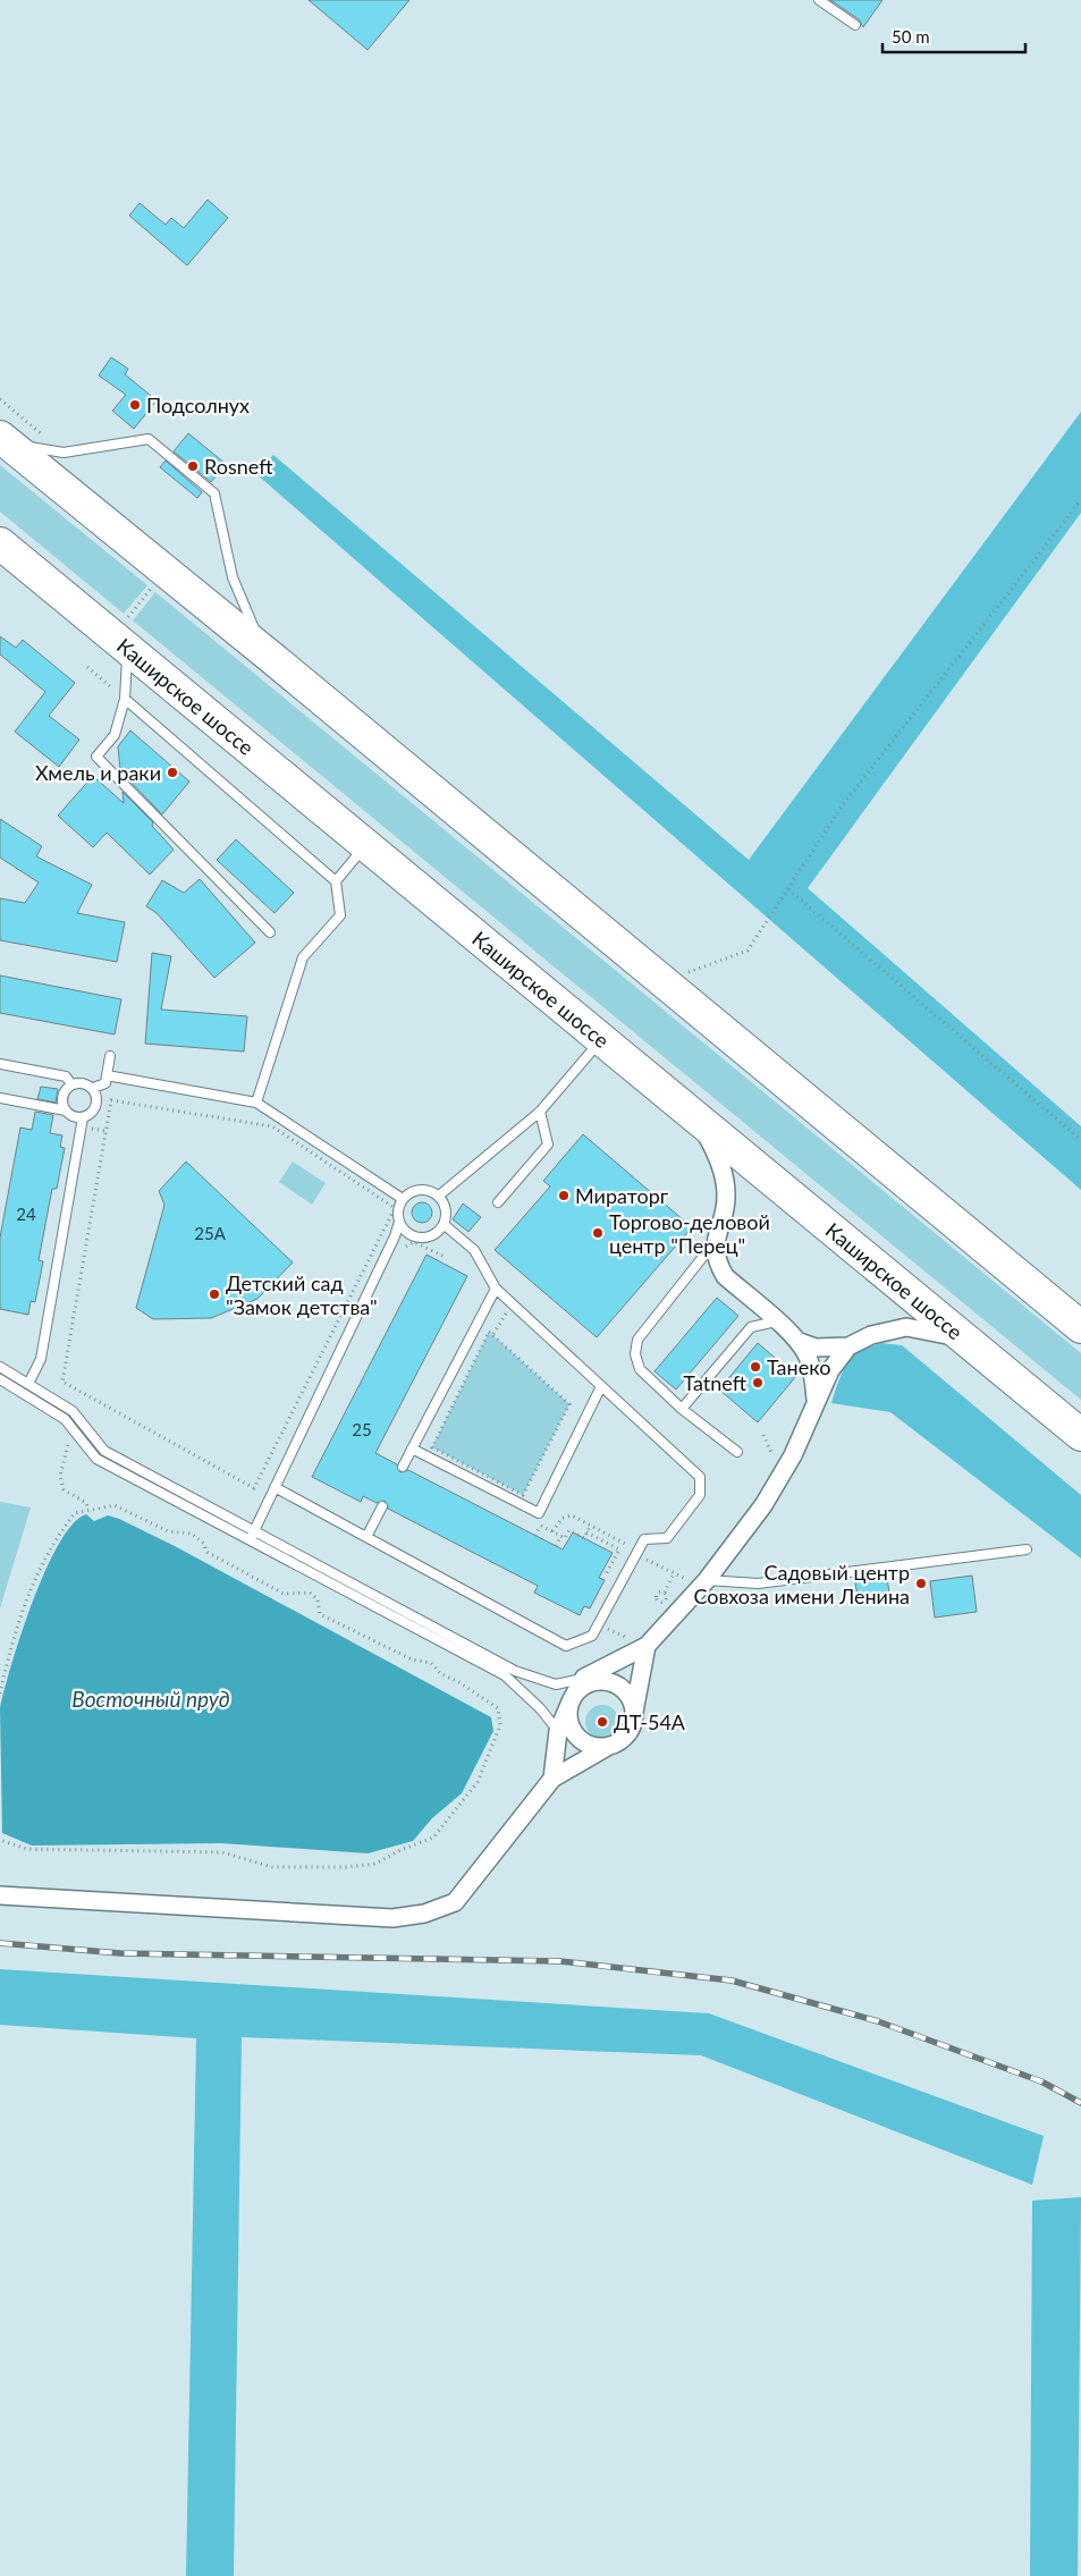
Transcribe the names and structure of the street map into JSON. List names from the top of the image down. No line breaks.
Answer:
{"streets":{"highway":["Каширское шоссе"]},"water":["Восточный пруд"],"places":["Подсолнух","Rosneft","Хмель и раки","Мираторг","Торгово-деловой центр \"Перец\"","Детский сад \"Замок детства\"","Танеко","Tatneft","Садовый центр Совхоза имени Ленина","ДТ-54А"],"house_numbers":["24","25А","25"],"scale_bar":"50 m"}
